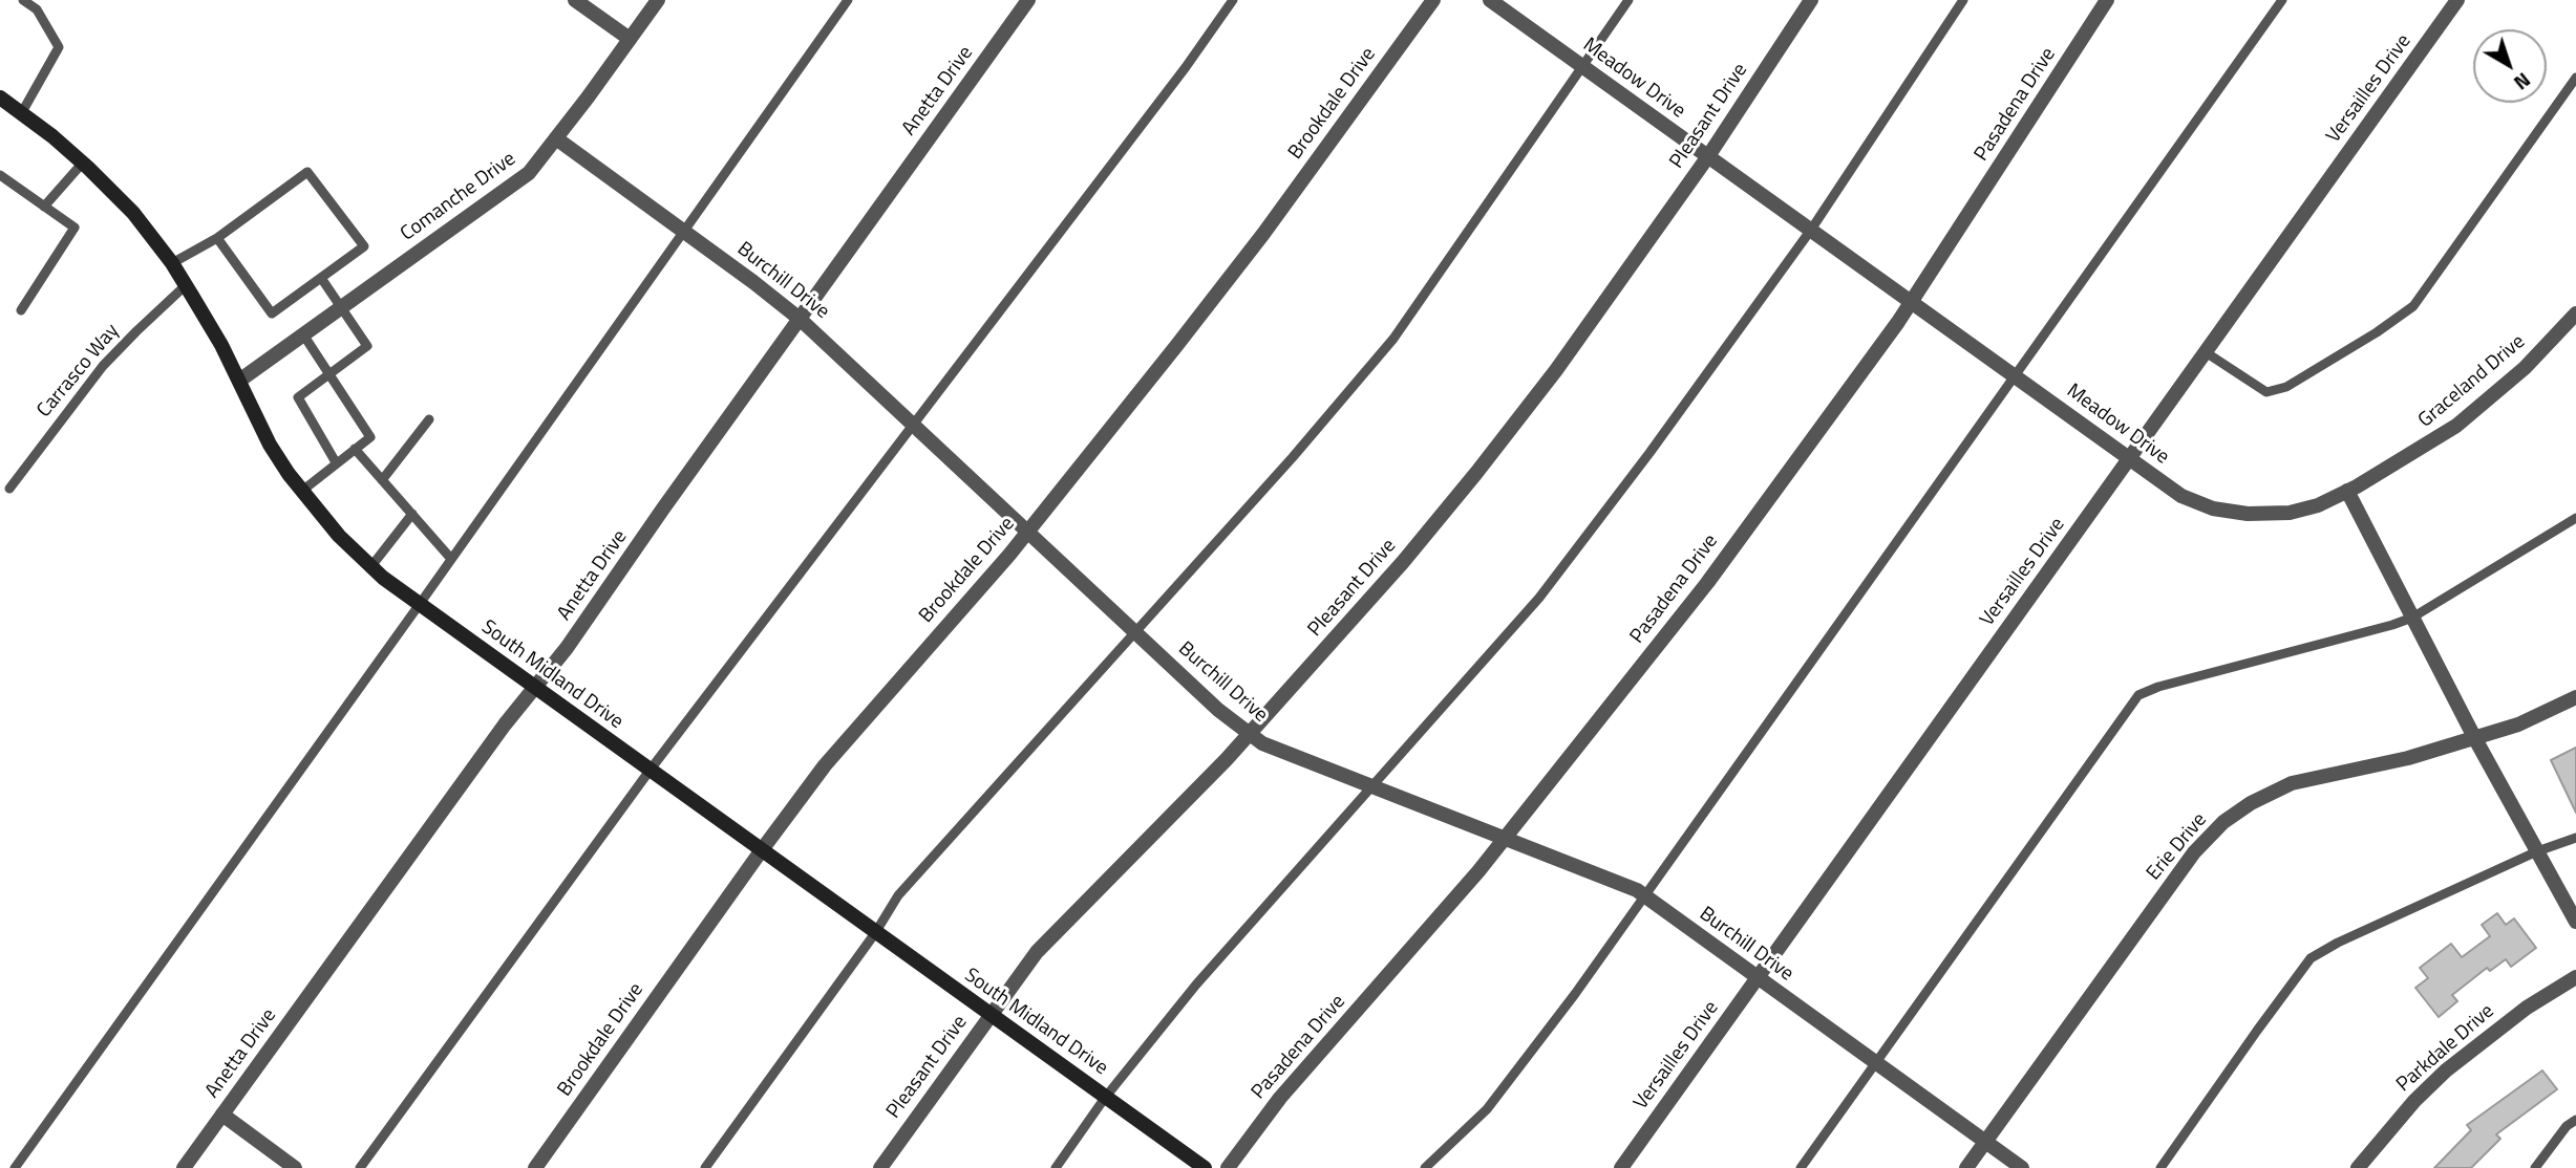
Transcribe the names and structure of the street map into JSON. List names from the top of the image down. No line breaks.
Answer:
{"streets":{"main road":["South Midland Drive"],"street":["Meadow Drive","Versailles Drive","Anetta Drive","Brookdale Drive","Pasadena Drive","Pleasant Drive","Comanche Drive","Burchill Drive","Graceland Drive","Erie Drive","Parkdale Drive"],"lane":["Carrasco Way"]},"crossings":[["Meadow Drive","Versailles Drive"],["Meadow Drive","Pasadena Drive"],["Meadow Drive","Pleasant Drive"],["Meadow Drive","Graceland Drive"],["Versailles Drive","Burchill Drive"],["Anetta Drive","Burchill Drive"],["Anetta Drive","South Midland Drive"],["Brookdale Drive","Burchill Drive"],["Brookdale Drive","South Midland Drive"],["Pasadena Drive","Burchill Drive"],["Pleasant Drive","Burchill Drive"],["Pleasant Drive","South Midland Drive"],["Comanche Drive","Burchill Drive"],["Comanche Drive","South Midland Drive"],["Burchill Drive","Erie Drive"],["Carrasco Way","South Midland Drive"]],"north":"bottom right"}
